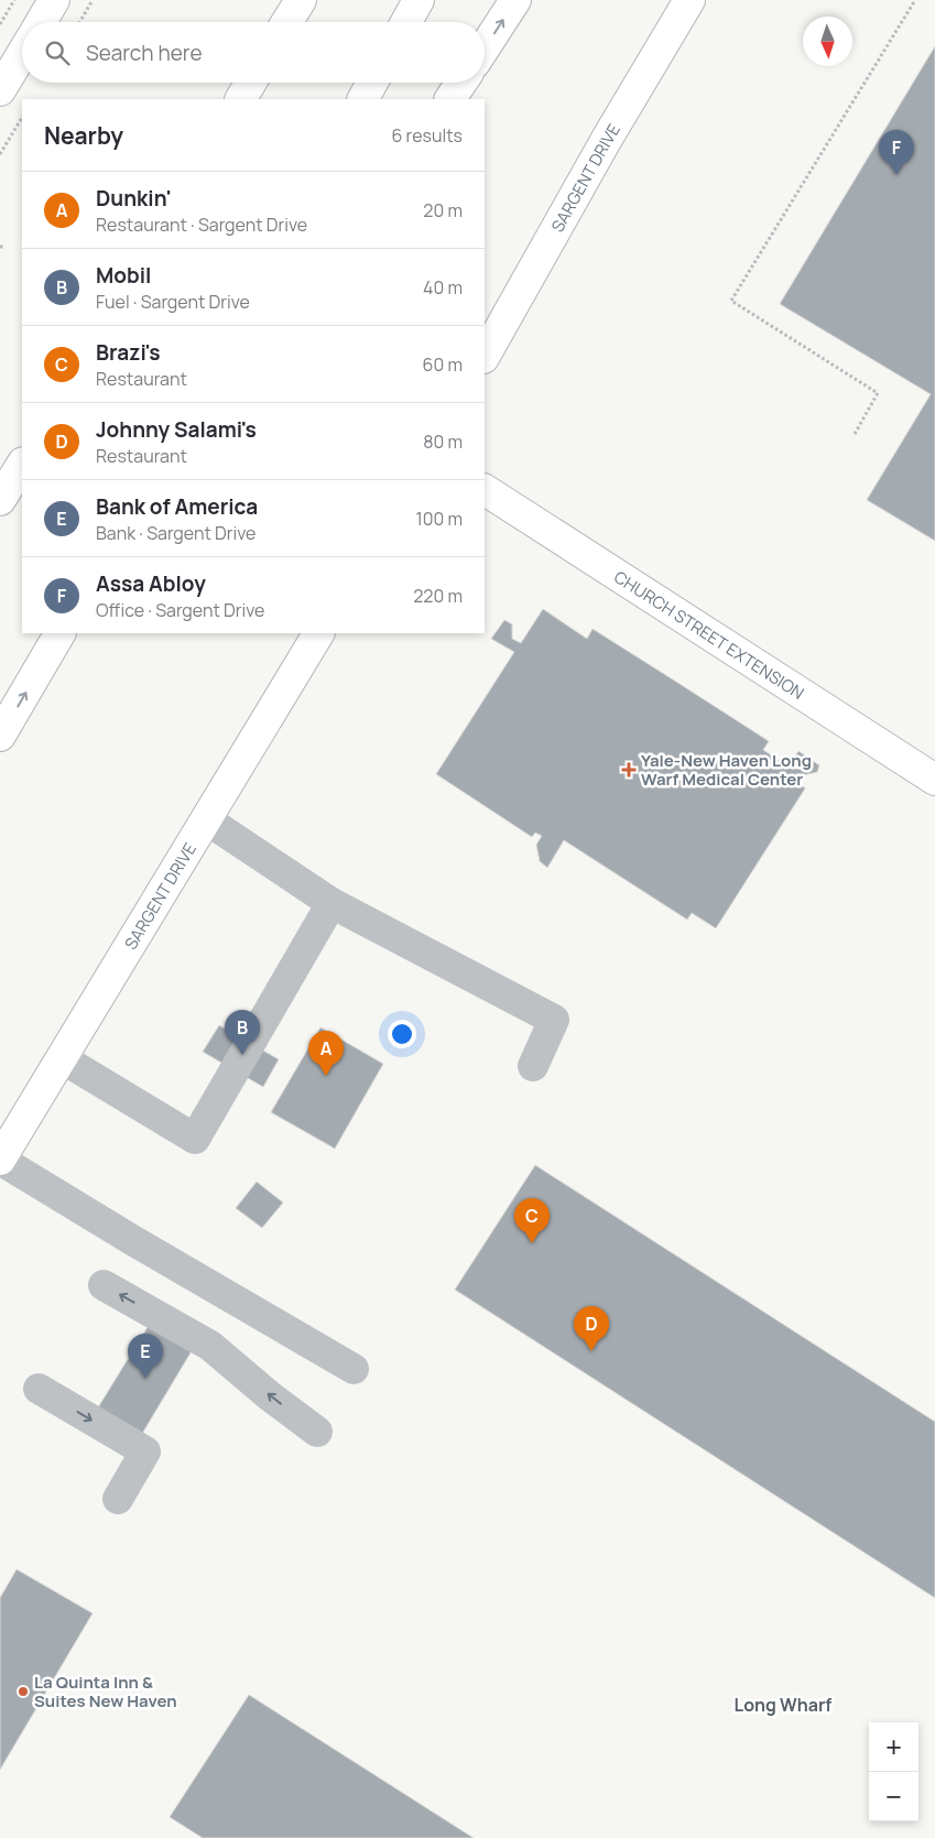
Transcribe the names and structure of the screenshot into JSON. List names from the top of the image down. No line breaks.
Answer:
{"streets":{"main road":["SARGENT DRIVE","CHURCH STREET EXTENSION"]},"districts":["Long Wharf"],"places":{"health":["Yale-New Haven Long Warf Medical Center"],"other":["La Quinta Inn & Suites New Haven"]},"north":"bottom","page":{"search":"Search here","heading":["Nearby","6 results"],"pins":["F","B","A","C","D","E"],"list":[{"mark":"A","name":"Dunkin'","note":"Restaurant · Sargent Drive","value":"20 m"},{"mark":"B","name":"Mobil","note":"Fuel · Sargent Drive","value":"40 m"},{"mark":"C","name":"Brazi's","note":"Restaurant","value":"60 m"},{"mark":"D","name":"Johnny Salami's","note":"Restaurant","value":"80 m"},{"mark":"E","name":"Bank of America","note":"Bank · Sargent Drive","value":"100 m"},{"mark":"F","name":"Assa Abloy","note":"Office · Sargent Drive","value":"220 m"}],"map_buttons":["+","−"]}}
